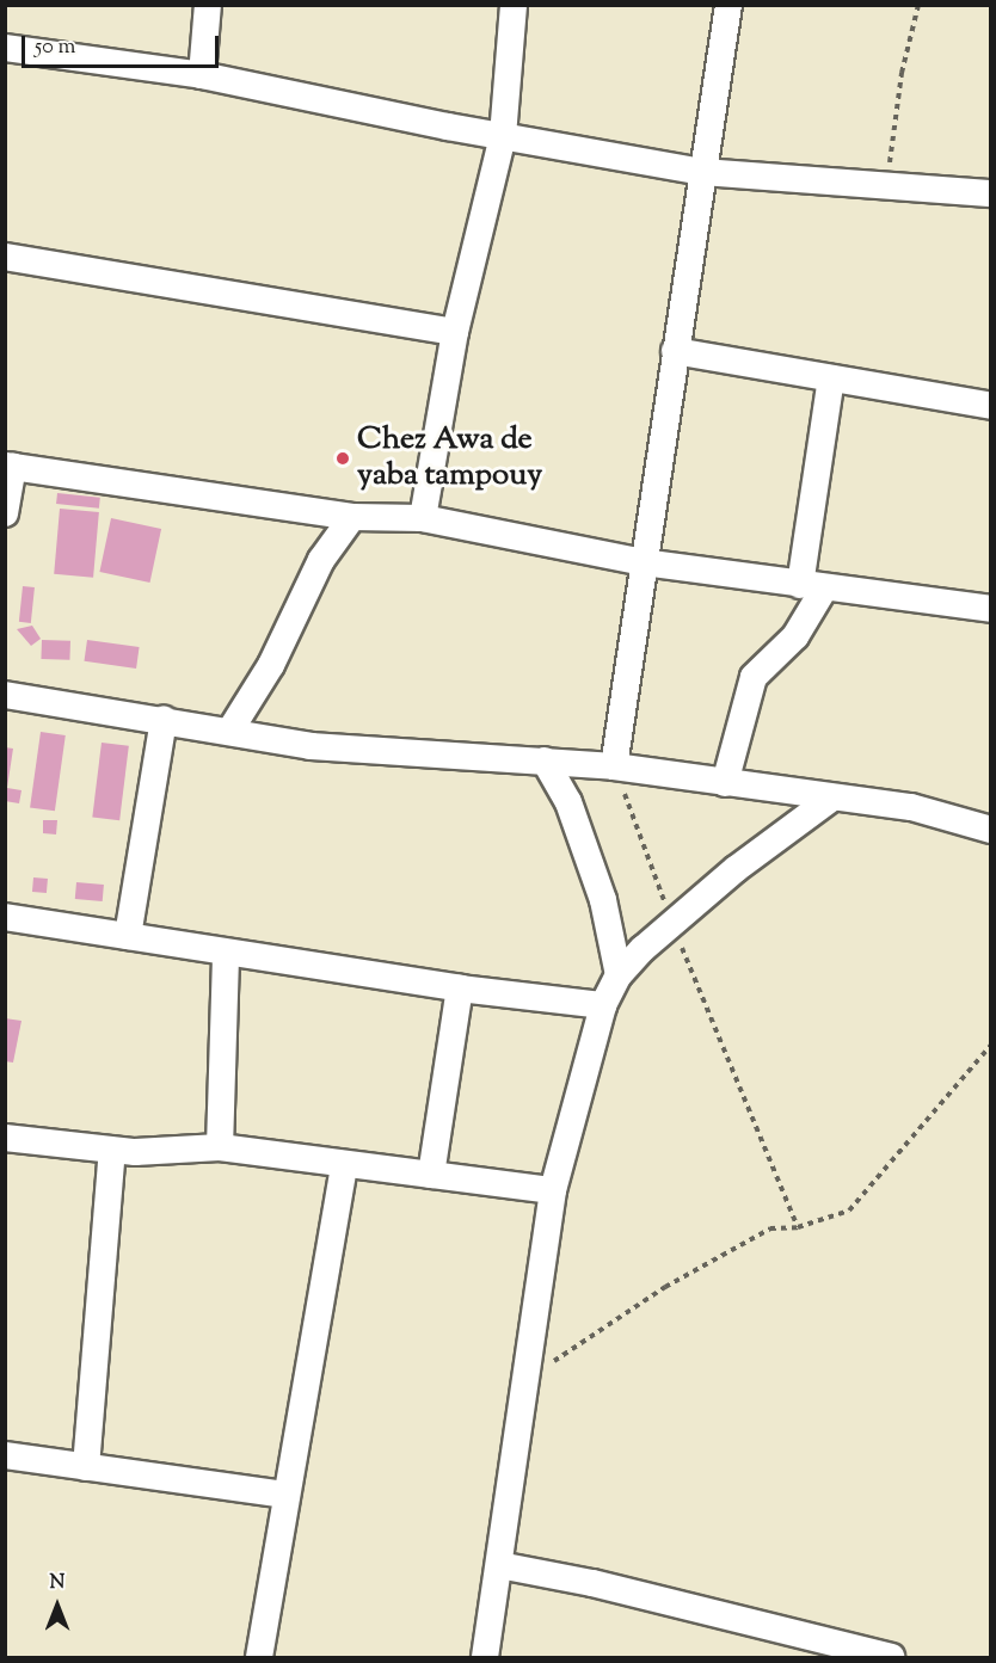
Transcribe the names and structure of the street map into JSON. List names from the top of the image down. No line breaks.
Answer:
{"places":["Chez Awa de yaba tampouy"],"scale_bar":"50 m","north":"top"}
